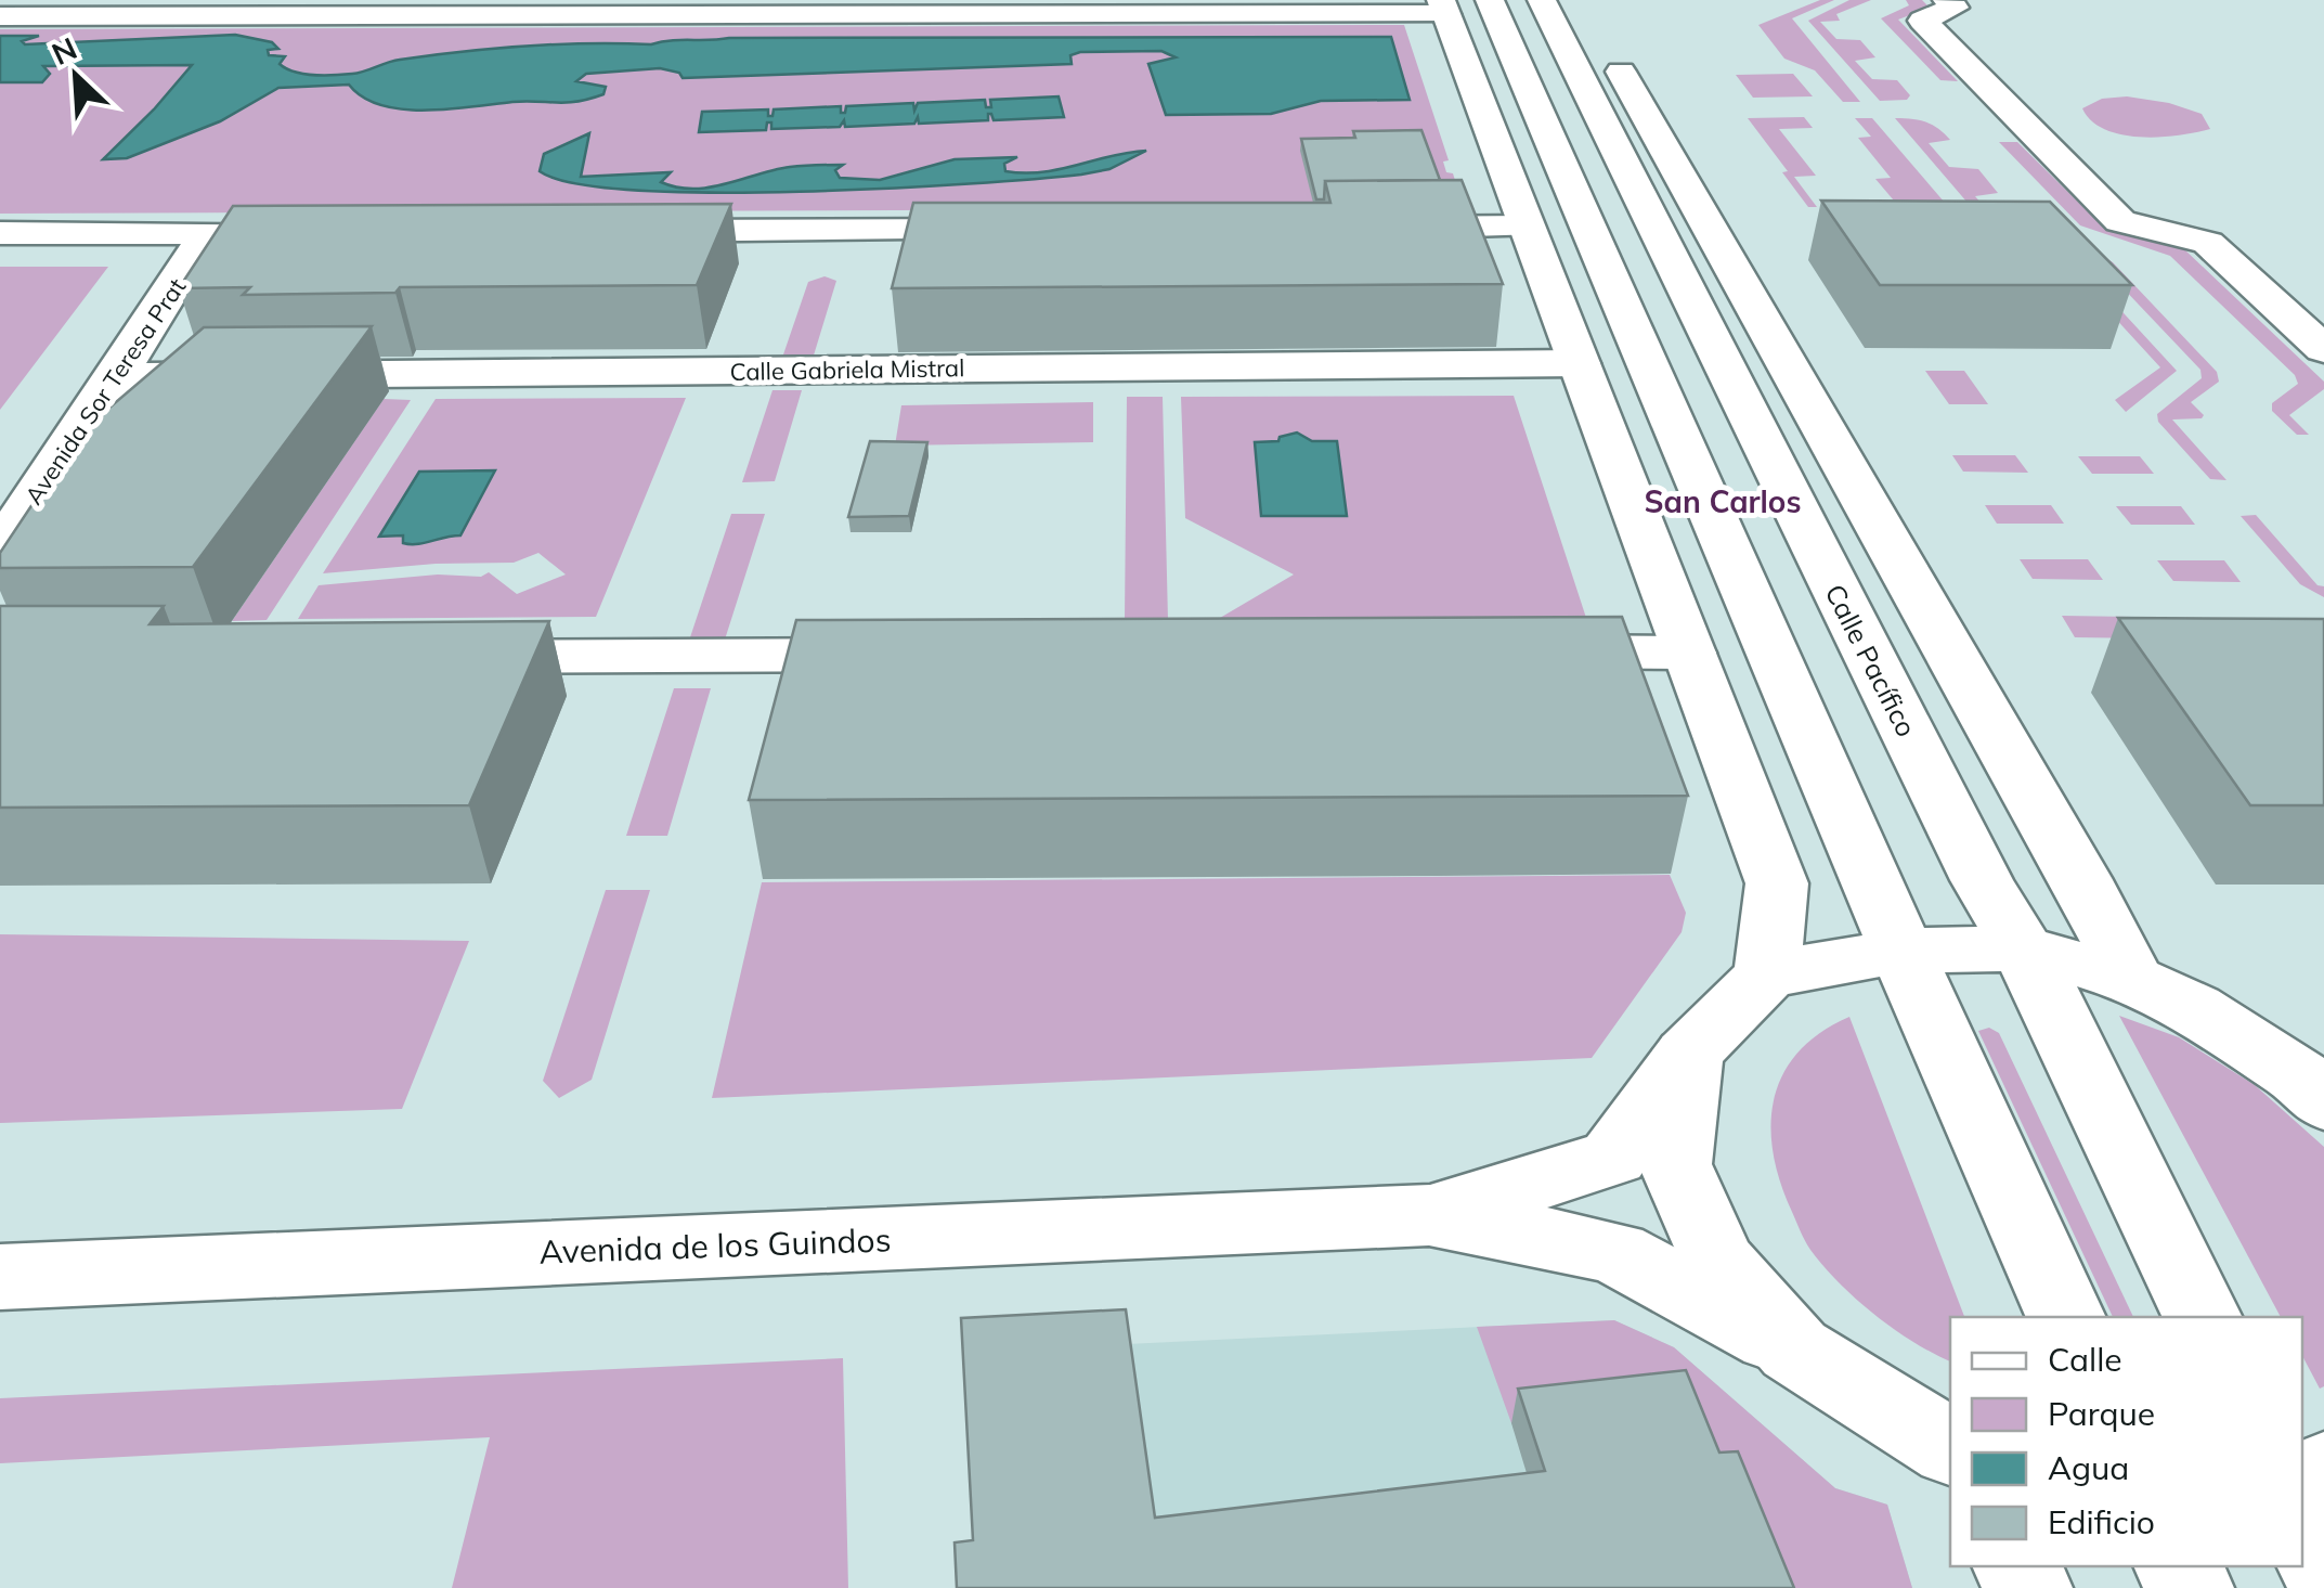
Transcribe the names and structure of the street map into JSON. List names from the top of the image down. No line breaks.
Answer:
{"streets":{"main road":["Calle Gabriela Mistral","Avenida Sor Teresa Prat","Calle Pacífico","Avenida de los Guindos"]},"crossings":[["Calle Gabriela Mistral","Avenida Sor Teresa Prat"]],"districts":["San Carlos"],"legend":["Calle","Parque","Agua","Edificio"],"north":"top left"}
